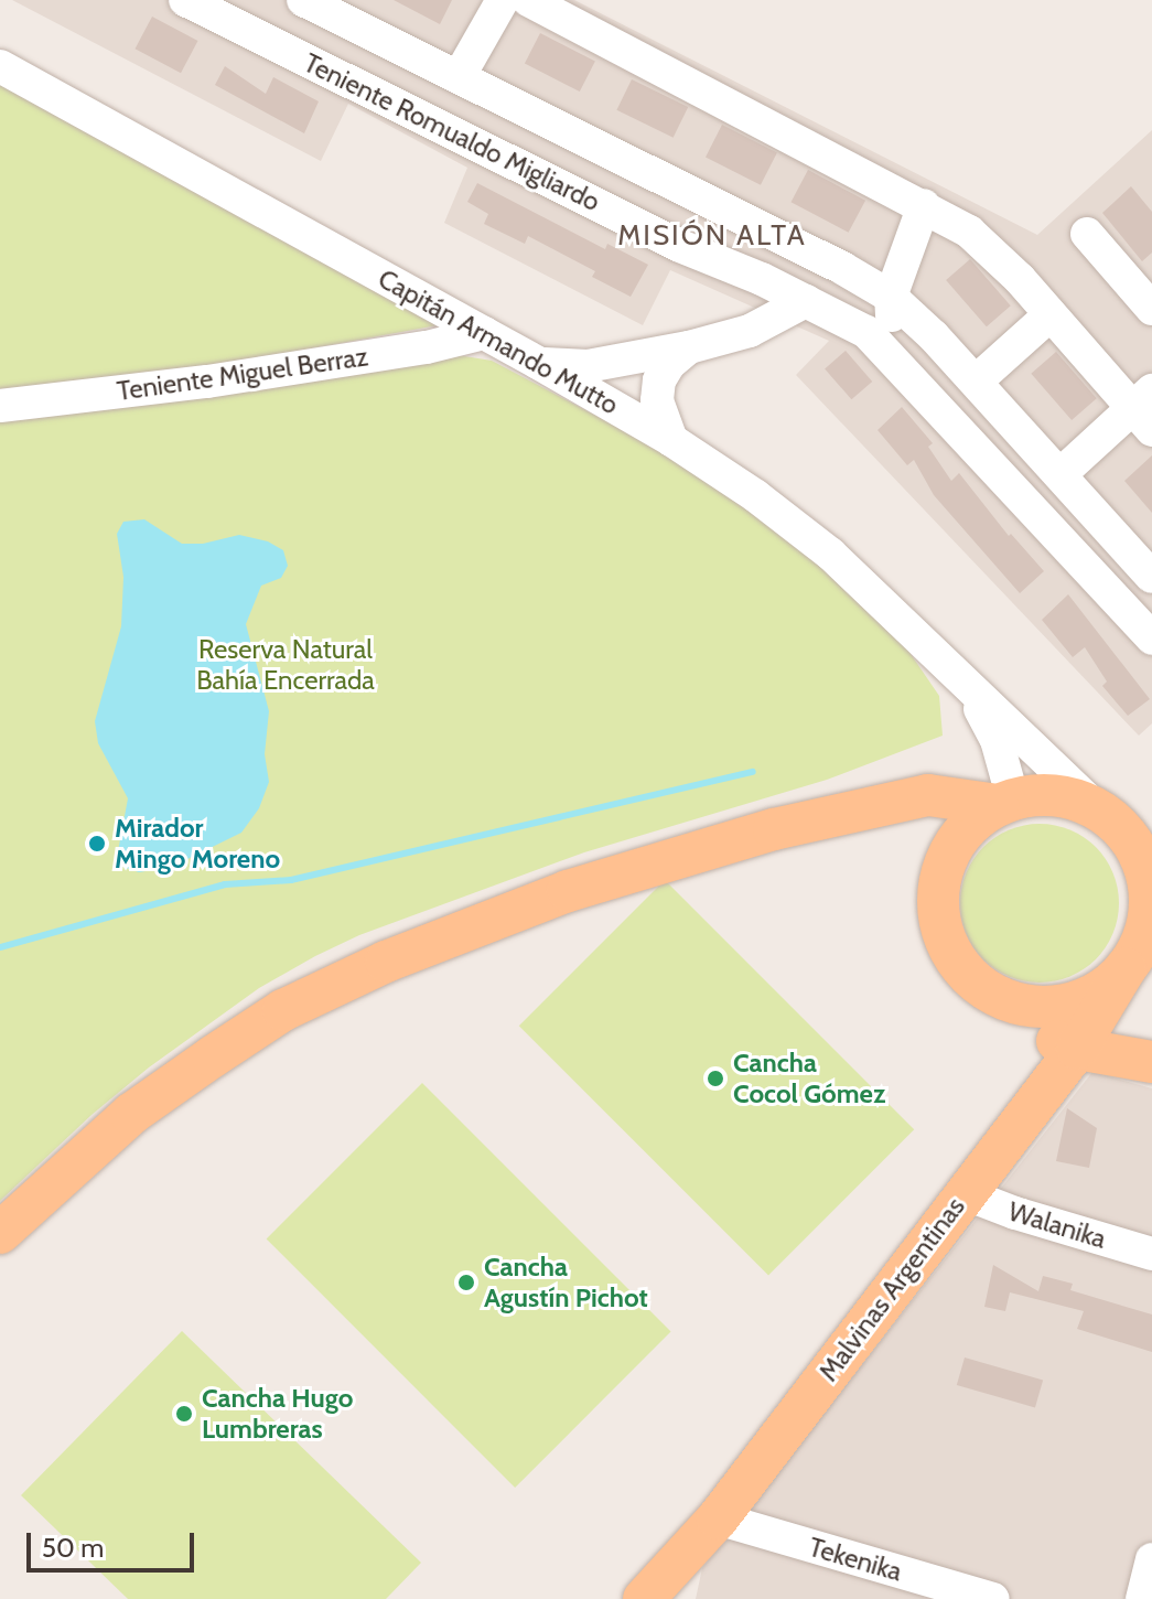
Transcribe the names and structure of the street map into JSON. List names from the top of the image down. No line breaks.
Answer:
{"streets":{"main road":["Malvinas Argentinas"],"street":["Teniente Romualdo Migliardo","Capitán Armando Mutto","Teniente Miguel Berraz","Walanika","Tekenika"]},"crossings":[["Capitán Armando Mutto","Teniente Miguel Berraz"],["Capitán Armando Mutto","Malvinas Argentinas"],["Walanika","Malvinas Argentinas"],["Malvinas Argentinas","Tekenika"]],"districts":["MISIÓN ALTA"],"parks":["Reserva Natural Bahía Encerrada"],"places":["Mirador Mingo Moreno","Cancha Cocol Gómez","Cancha Agustín Pichot","Cancha Hugo Lumbreras"],"scale_bar":"50 m"}
